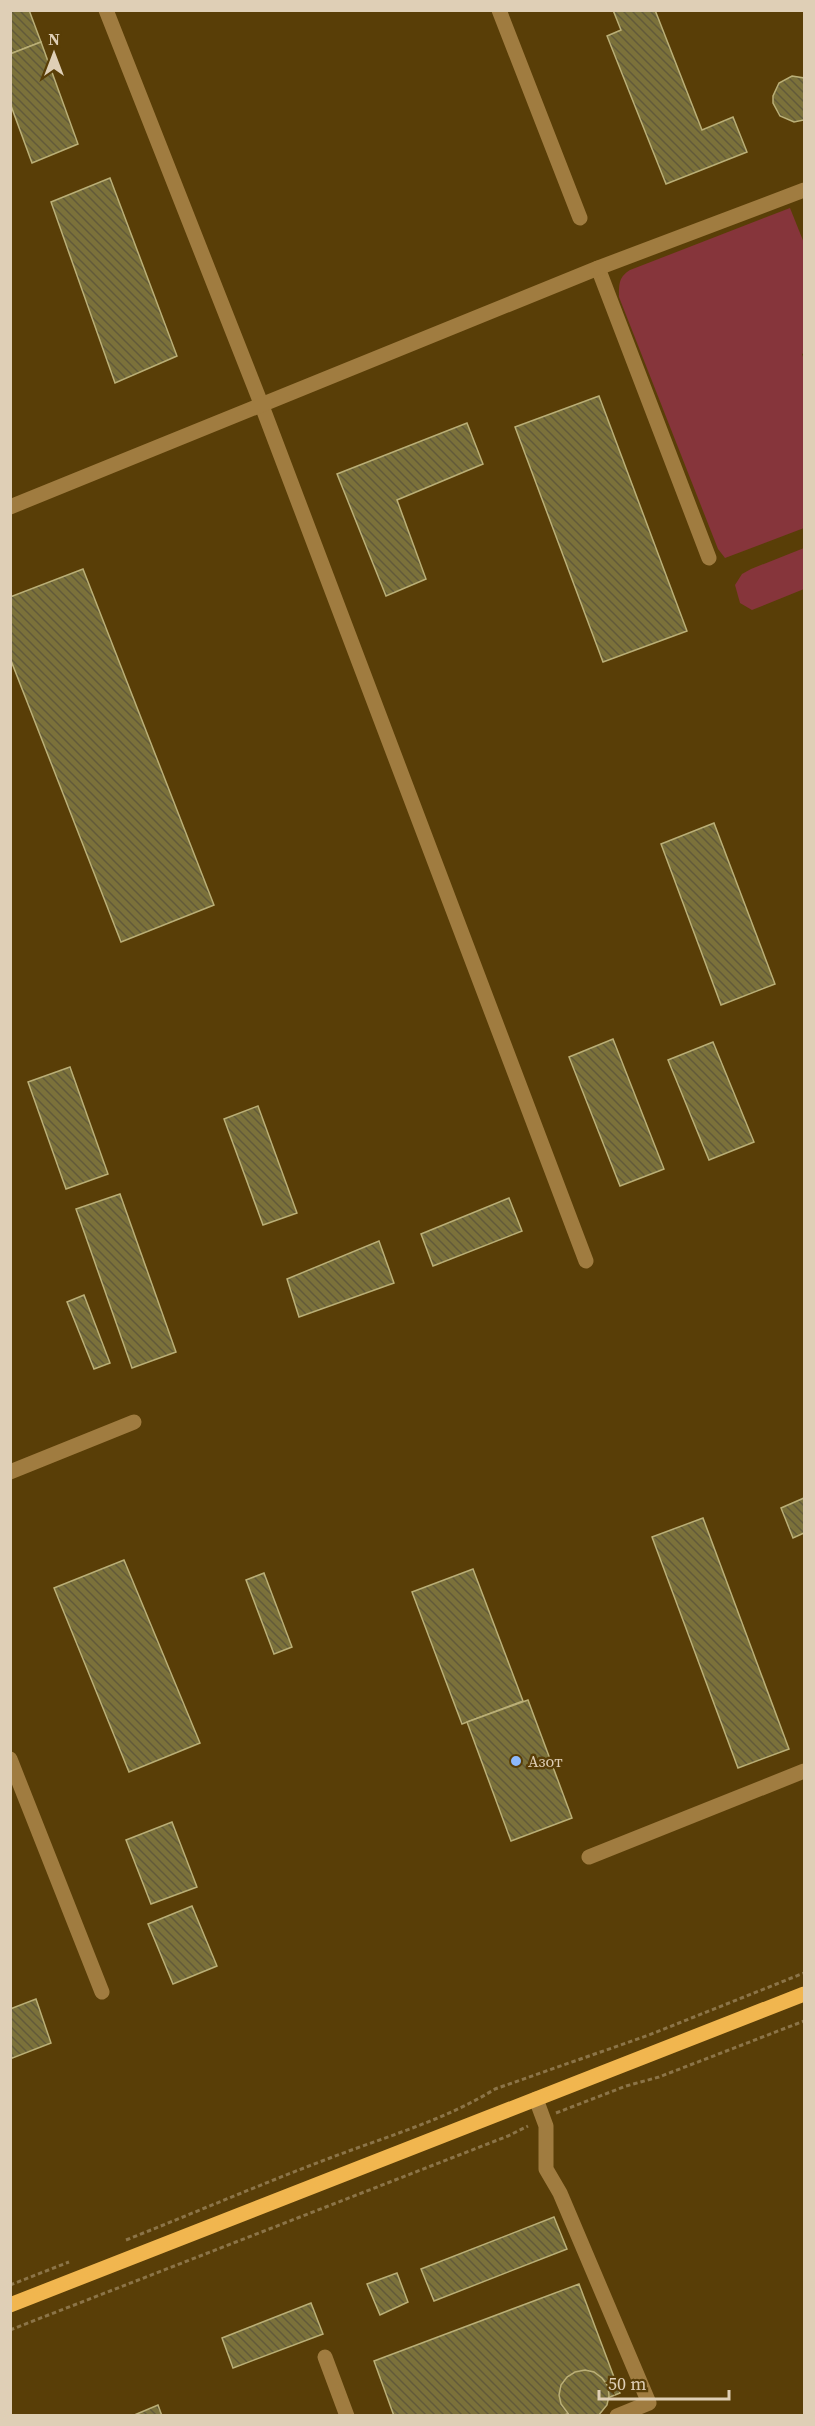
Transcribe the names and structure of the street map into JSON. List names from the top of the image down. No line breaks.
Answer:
{"places":["Азот"],"scale_bar":"50 m","north":"top"}
